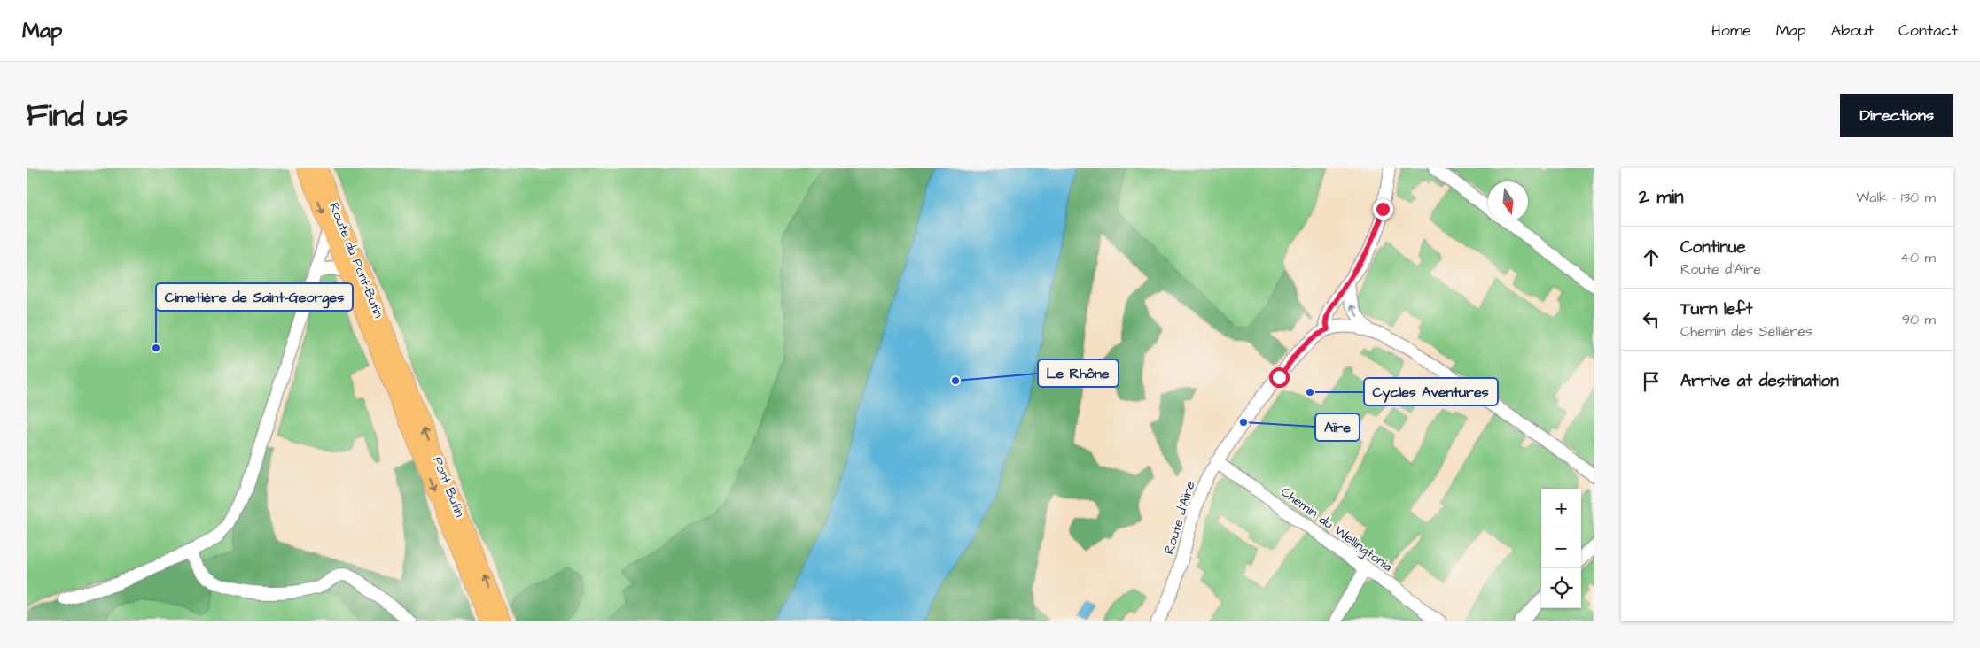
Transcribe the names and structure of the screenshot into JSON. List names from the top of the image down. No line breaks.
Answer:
{"streets":{"main road":["Route du Pont-Butin","Pont Butin"],"street":["Route d'Aïre","Chemin du Wellingtonia"]},"crossings":[["Route du Pont-Butin","Pont Butin"],["Route d'Aïre","Chemin du Wellingtonia"]],"places":["Cimetière de Saint-Georges","Le Rhône","Cycles Aventures","Aïre"],"north":"bottom","page":{"header":"Map","nav":["Home","Map","About","Contact"],"title":"Find us","buttons":"Directions","heading":["2 min","Walk · 130 m"],"list":[["Continue","Route d'Aïre","40 m"],["Turn left","Chemin des Sellières","90 m"],"Arrive at destination"],"map_buttons":["+","−"]}}
